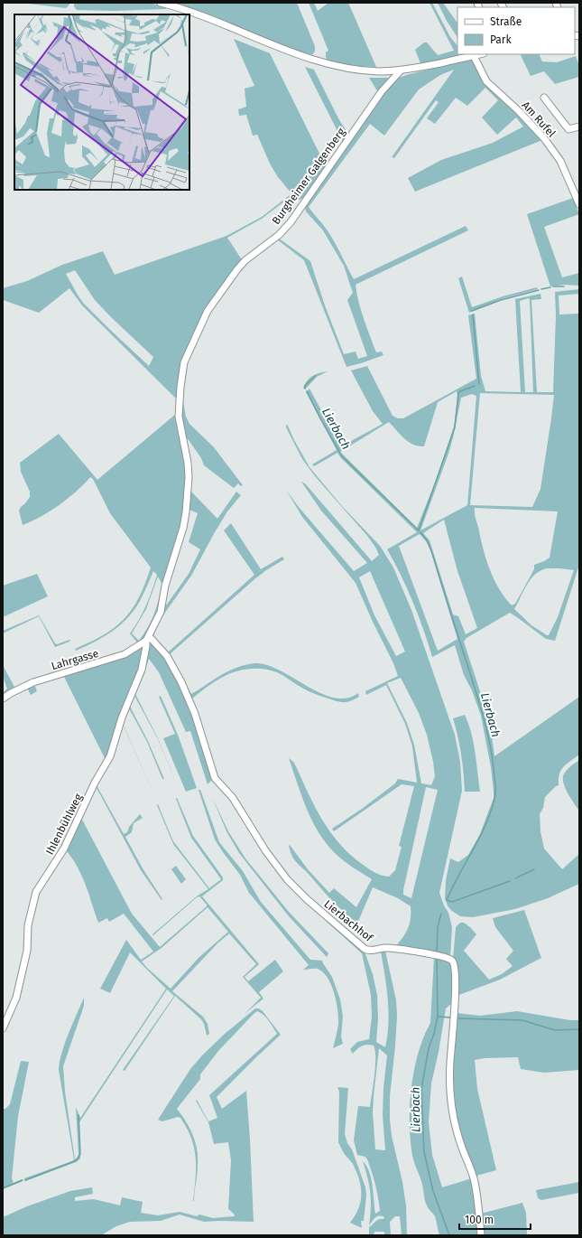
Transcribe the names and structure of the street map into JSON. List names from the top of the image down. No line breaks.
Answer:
{"streets":{"street":["Am Rufel","Burgheimer Galgenberg","Lahrgasse","Ihlenbühlweg","Lierbachhof"]},"crossings":[["Burgheimer Galgenberg","Lahrgasse"],["Burgheimer Galgenberg","Ihlenbühlweg"],["Burgheimer Galgenberg","Lierbachhof"],["Lahrgasse","Ihlenbühlweg"],["Lahrgasse","Lierbachhof"],["Ihlenbühlweg","Lierbachhof"]],"water":["Lierbach"],"legend":["Straße","Park"],"scale_bar":"100 m"}
